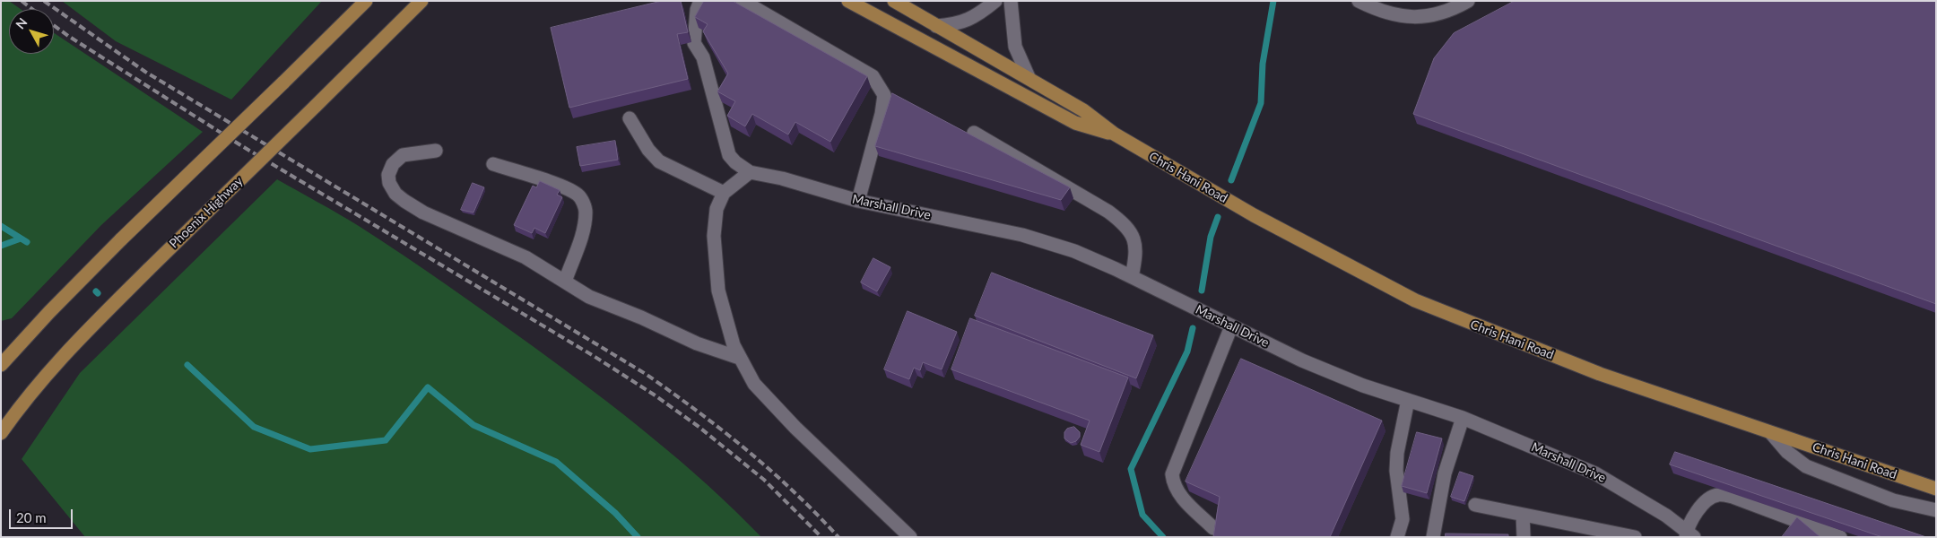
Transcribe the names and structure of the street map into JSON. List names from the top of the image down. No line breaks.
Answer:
{"streets":{"main road":["Chris Hani Road","Phoenix Highway"],"lane":["Marshall Drive"]},"scale_bar":"20 m","north":"top left"}
